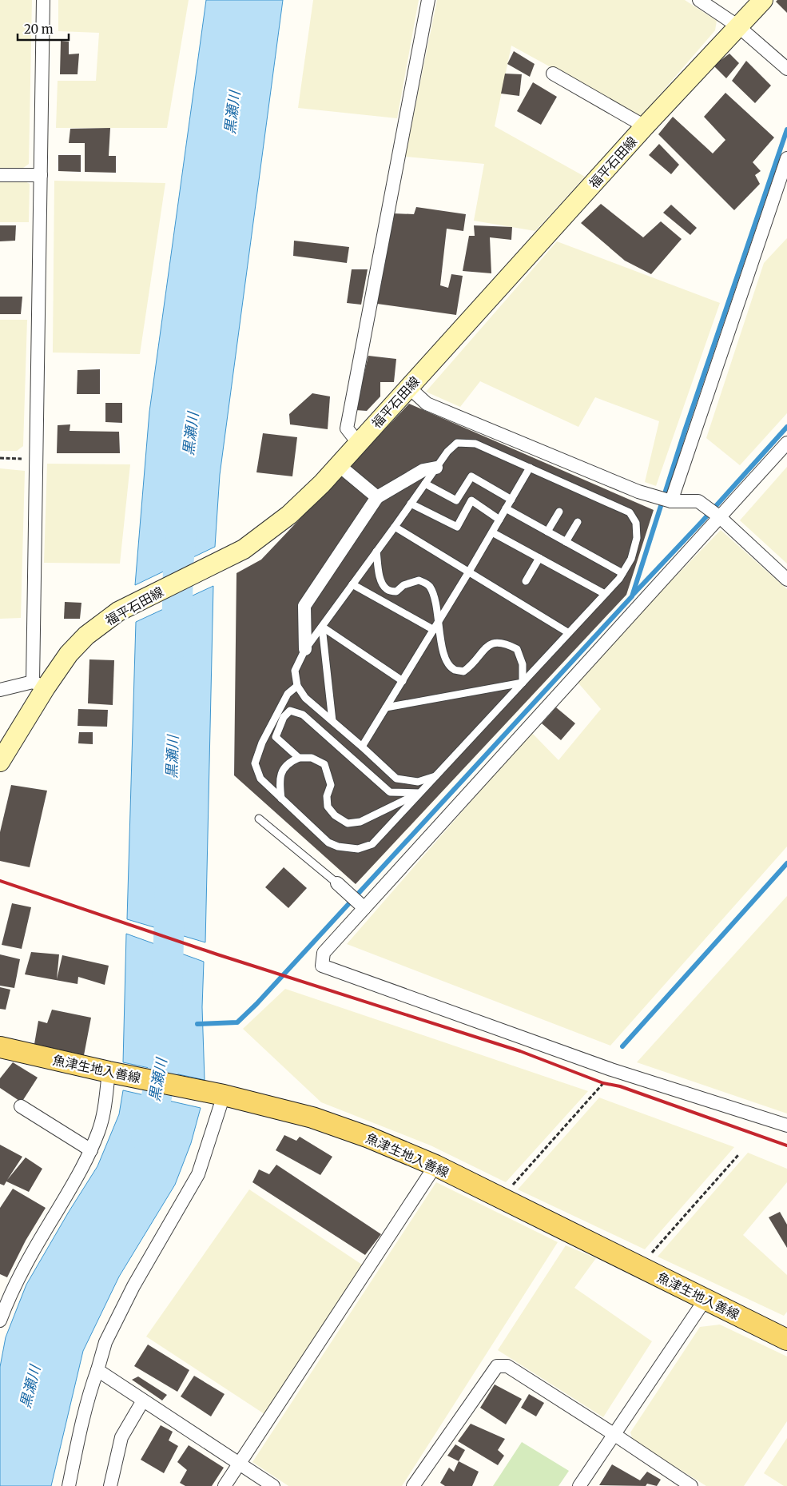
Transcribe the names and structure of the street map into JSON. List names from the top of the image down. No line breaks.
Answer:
{"streets":{"main road":["福平石田線","魚津生地入善線"]},"water":["黒瀬川"],"scale_bar":"20 m"}
